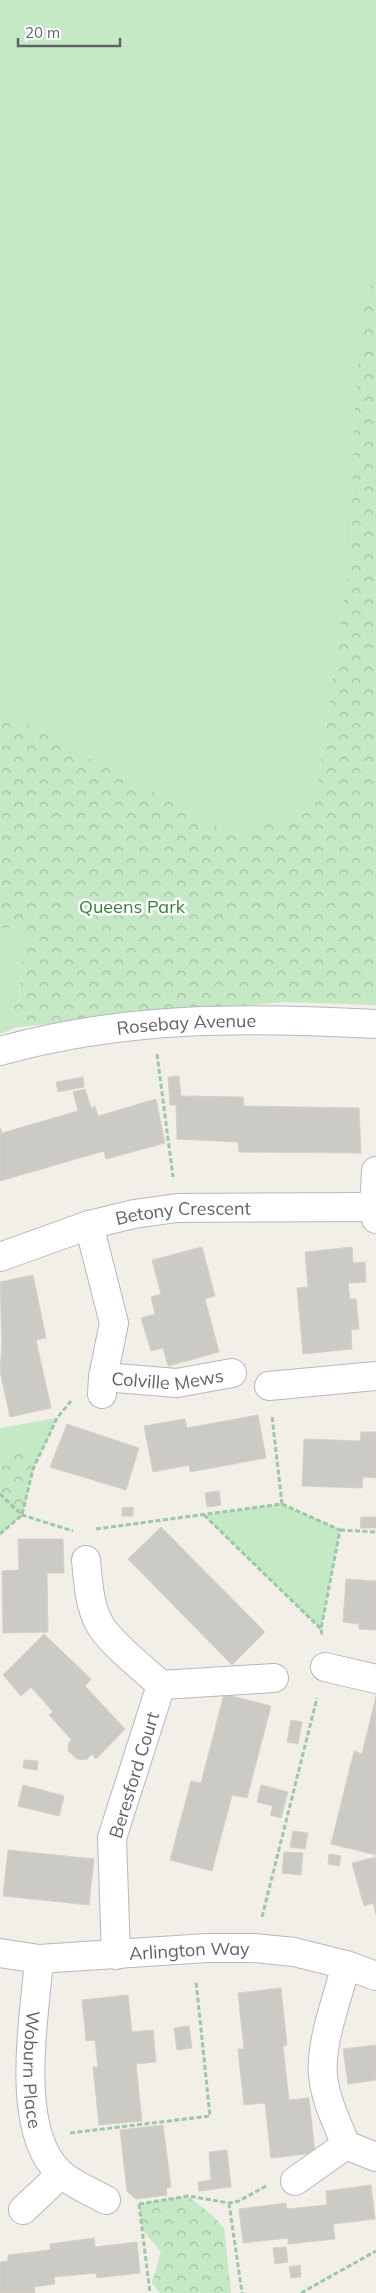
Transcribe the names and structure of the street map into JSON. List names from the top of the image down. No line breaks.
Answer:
{"streets":{"street":["Rosebay Avenue","Betony Crescent","Colville Mews","Beresford Court","Arlington Way","Woburn Place"]},"crossings":[["Betony Crescent","Colville Mews"],["Beresford Court","Arlington Way"],["Arlington Way","Woburn Place"]],"parks":["Queens Park"],"scale_bar":"20 m"}
